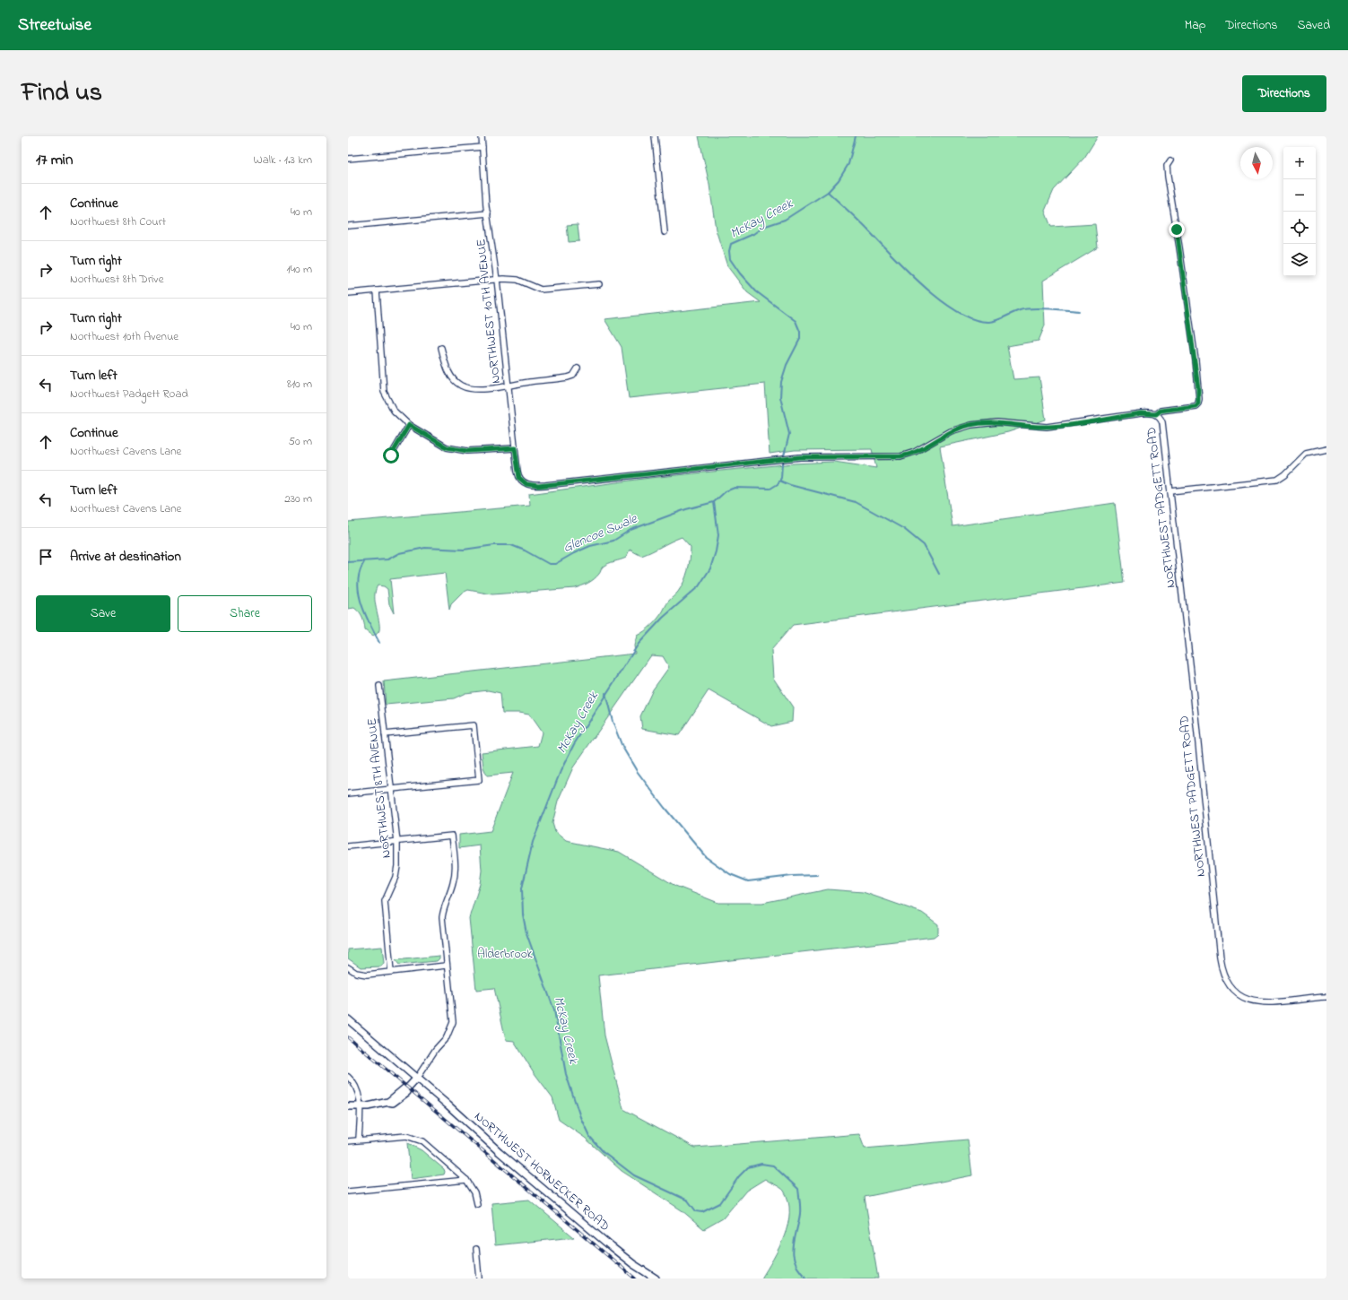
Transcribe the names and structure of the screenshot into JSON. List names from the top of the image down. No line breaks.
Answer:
{"streets":{"street":["NORTHWEST 10TH AVENUE","NORTHWEST PADGETT ROAD","NORTHWEST 8TH AVENUE","NORTHWEST HORNECKER ROAD"]},"crossings":[["NORTHWEST 10TH AVENUE","NORTHWEST PADGETT ROAD"]],"water":["McKay Creek","Glencoe Swale"],"parks":["Alderbrook"],"north":"bottom","page":{"header":"Streetwise","nav":["Map","Directions","Saved"],"title":"Find us","buttons":["Directions",["Save","Share"]],"heading":["17 min","Walk · 1.3 km"],"map_buttons":["+","−"],"list":[["Continue","Northwest 8th Court","40 m"],["Turn right","Northwest 8th Drive","140 m"],["Turn right","Northwest 10th Avenue","40 m"],["Turn left","Northwest Padgett Road","810 m"],["Continue","Northwest Cavens Lane","50 m"],["Turn left","Northwest Cavens Lane","230 m"],"Arrive at destination"]}}
